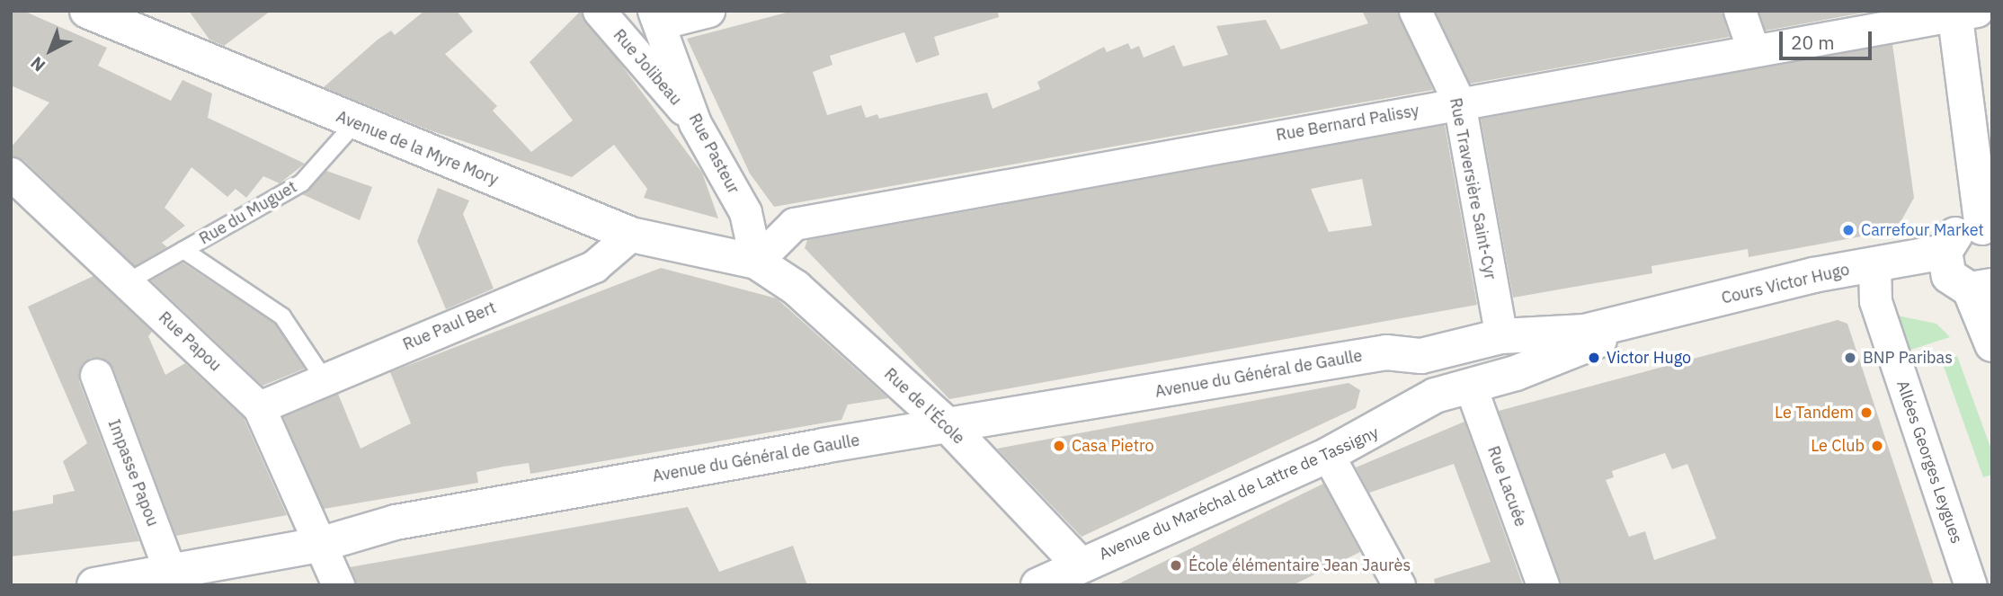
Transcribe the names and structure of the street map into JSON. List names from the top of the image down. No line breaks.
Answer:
{"streets":{"main road":["Avenue de la Myre Mory","Cours Victor Hugo","Avenue du Général de Gaulle","Rue de l'École","Avenue du Maréchal de Lattre de Tassigny"],"street":["Rue Jolibeau","Rue Bernard Palissy","Rue Pasteur","Rue Traversière Saint-Cyr","Rue Paul Bert","Rue Papou","Allées Georges Leygues","Impasse Papou","Rue Lacuée"],"lane":["Rue du Muguet"]},"crossings":[["Rue Jolibeau","Rue Pasteur"],["Rue Bernard Palissy","Avenue de la Myre Mory"],["Rue Bernard Palissy","Rue Pasteur"],["Rue Bernard Palissy","Rue Traversière Saint-Cyr"],["Rue Bernard Palissy","Rue de l'École"],["Avenue de la Myre Mory","Rue Pasteur"],["Avenue de la Myre Mory","Rue du Muguet"],["Avenue de la Myre Mory","Rue Paul Bert"],["Avenue de la Myre Mory","Rue de l'École"],["Rue Pasteur","Rue de l'École"],["Rue Traversière Saint-Cyr","Cours Victor Hugo"],["Rue Traversière Saint-Cyr","Avenue du Général de Gaulle"],["Rue du Muguet","Rue Papou"],["Cours Victor Hugo","Avenue du Général de Gaulle"],["Cours Victor Hugo","Allées Georges Leygues"],["Cours Victor Hugo","Rue Lacuée"],["Cours Victor Hugo","Avenue du Maréchal de Lattre de Tassigny"],["Rue Paul Bert","Rue Papou"],["Rue Papou","Avenue du Général de Gaulle"],["Avenue du Général de Gaulle","Rue de l'École"],["Avenue du Général de Gaulle","Impasse Papou"],["Rue de l'École","Avenue du Maréchal de Lattre de Tassigny"],["Rue Lacuée","Avenue du Maréchal de Lattre de Tassigny"]],"places":["Carrefour Market","Victor Hugo","BNP Paribas","Le Tandem","Casa Pietro","Le Club","École élémentaire Jean Jaurès"],"scale_bar":"20 m","north":"bottom left"}
